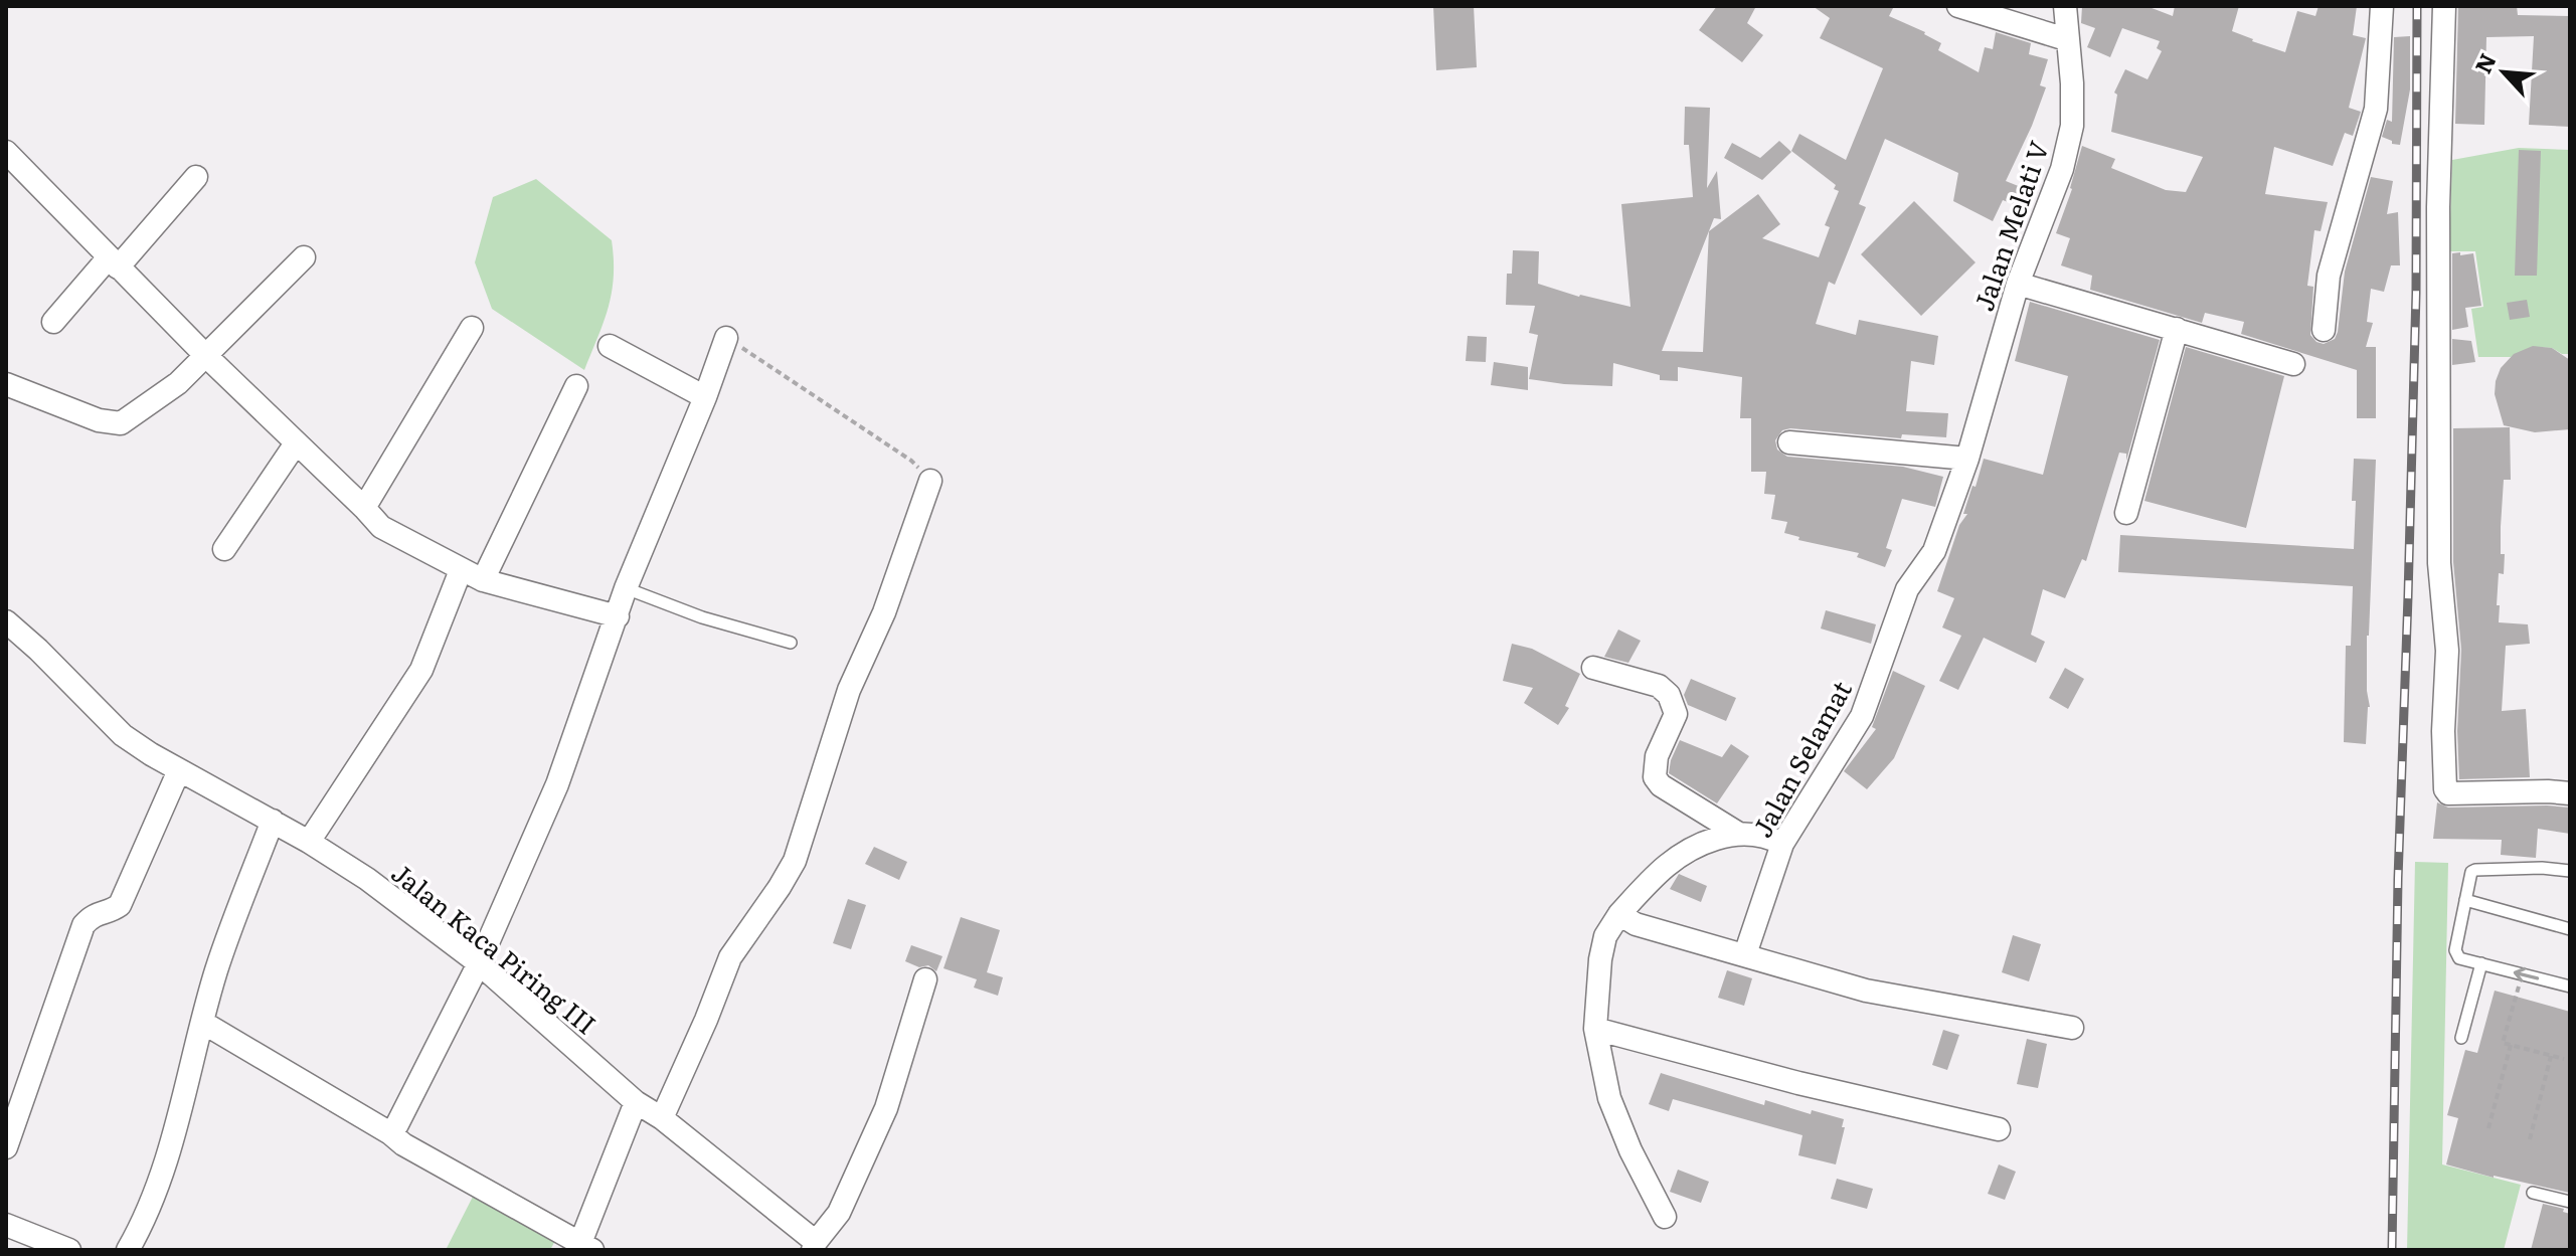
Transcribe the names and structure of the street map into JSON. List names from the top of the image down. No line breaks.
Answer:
{"streets":{"street":["Jalan Melati V","Jalan Selamat","Jalan Kaca Piring III"]},"crossings":[["Jalan Melati V","Jalan Selamat"]],"north":"top left"}
